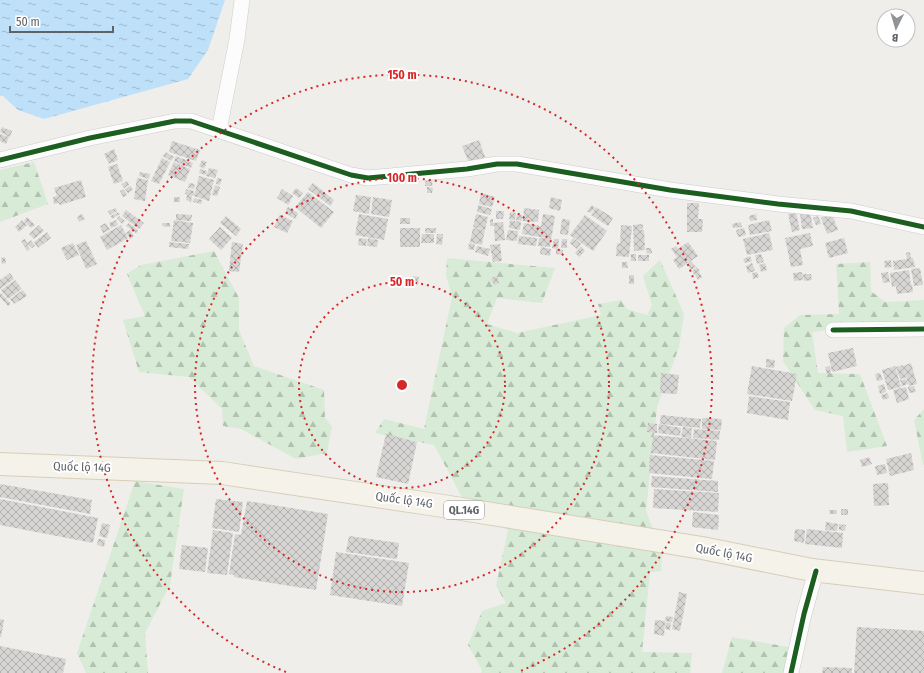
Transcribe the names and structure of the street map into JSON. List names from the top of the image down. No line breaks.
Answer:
{"streets":{"main road":["Quốc lộ 14G","QL.14G"]},"scale_bar":"50 m","north":"bottom","rings":["150 m","100 m","50 m"]}
